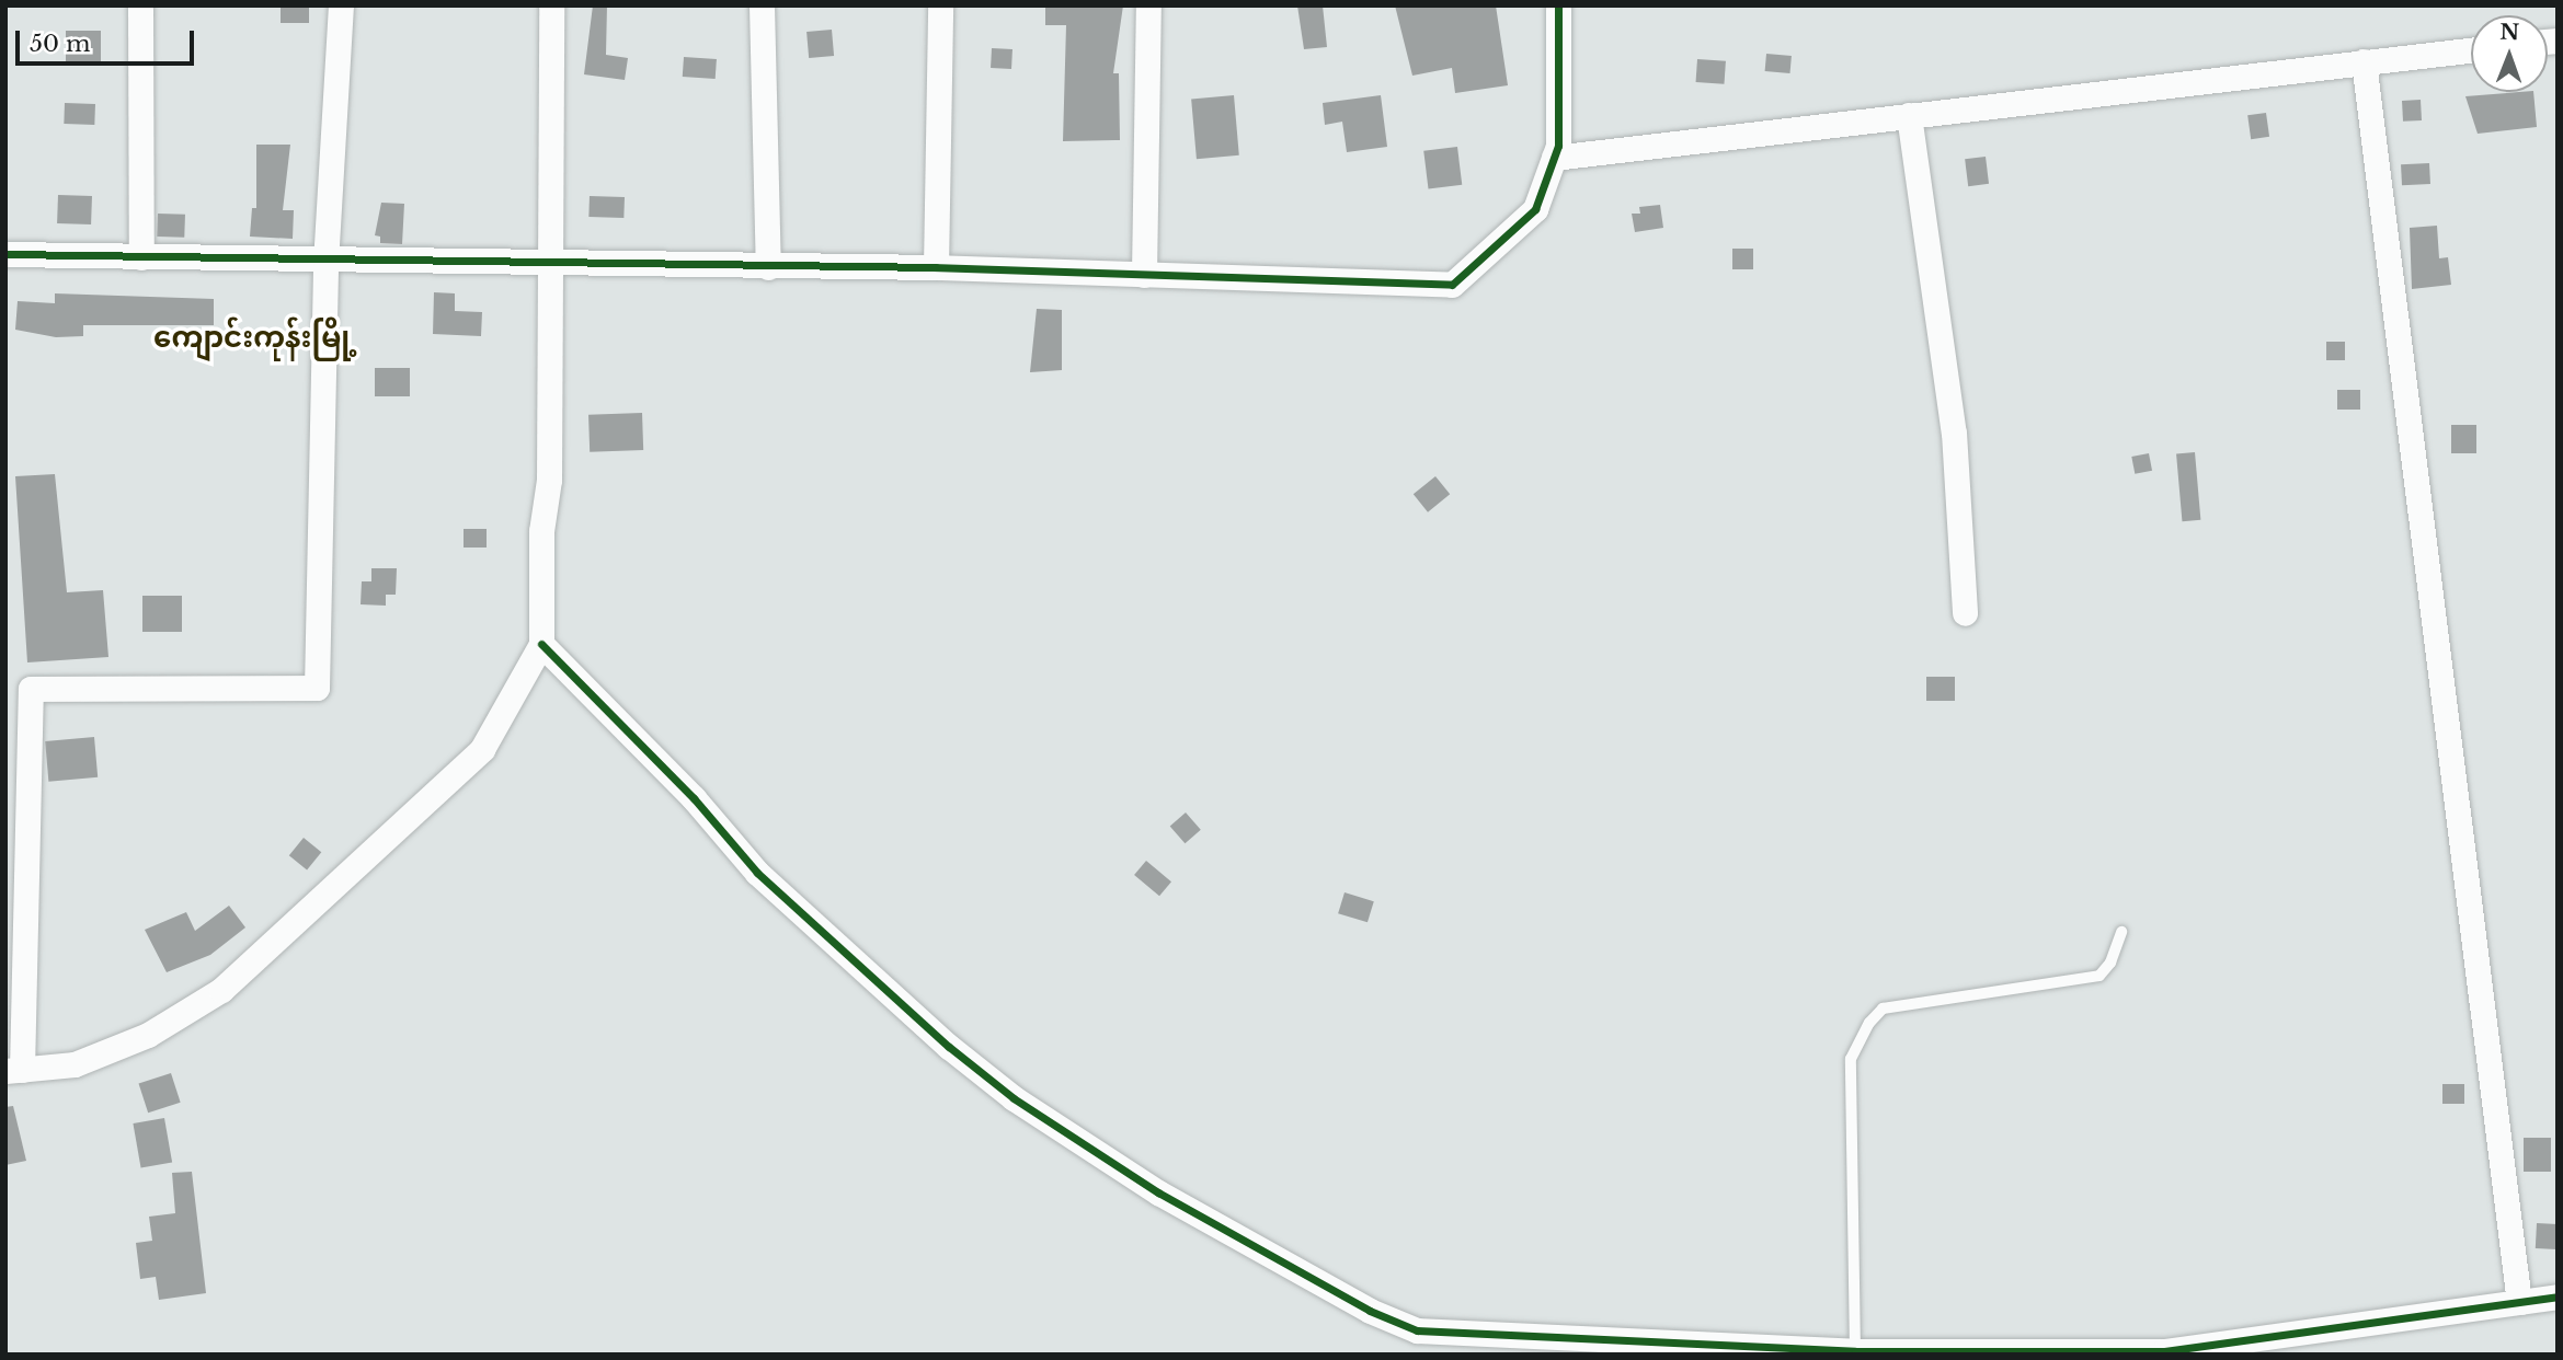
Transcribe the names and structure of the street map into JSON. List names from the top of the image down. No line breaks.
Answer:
{"districts":["ကျောင်းကုန်းမြို့"],"scale_bar":"50 m","north":"top"}
